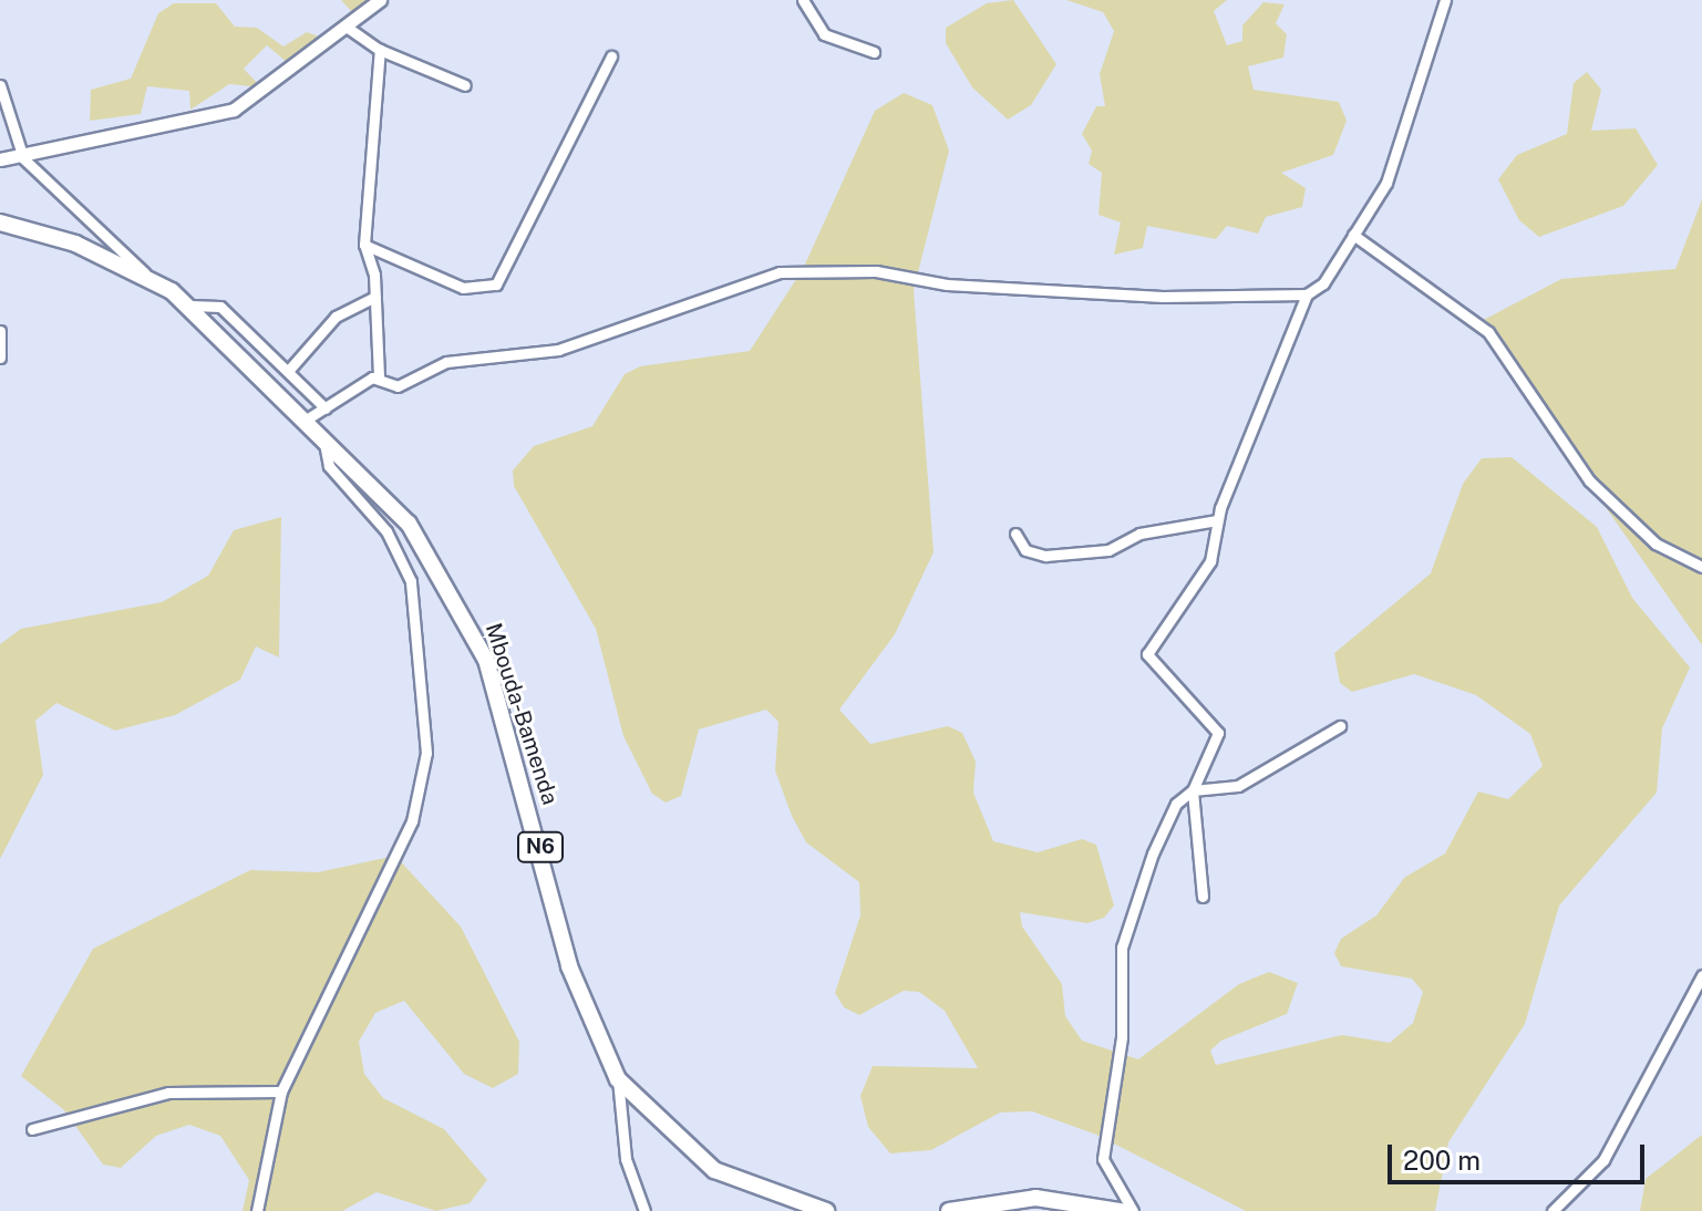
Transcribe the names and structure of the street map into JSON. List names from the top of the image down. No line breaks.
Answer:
{"streets":{"highway":["Mbouda-Bamenda","N6"]},"scale_bar":"200 m"}
